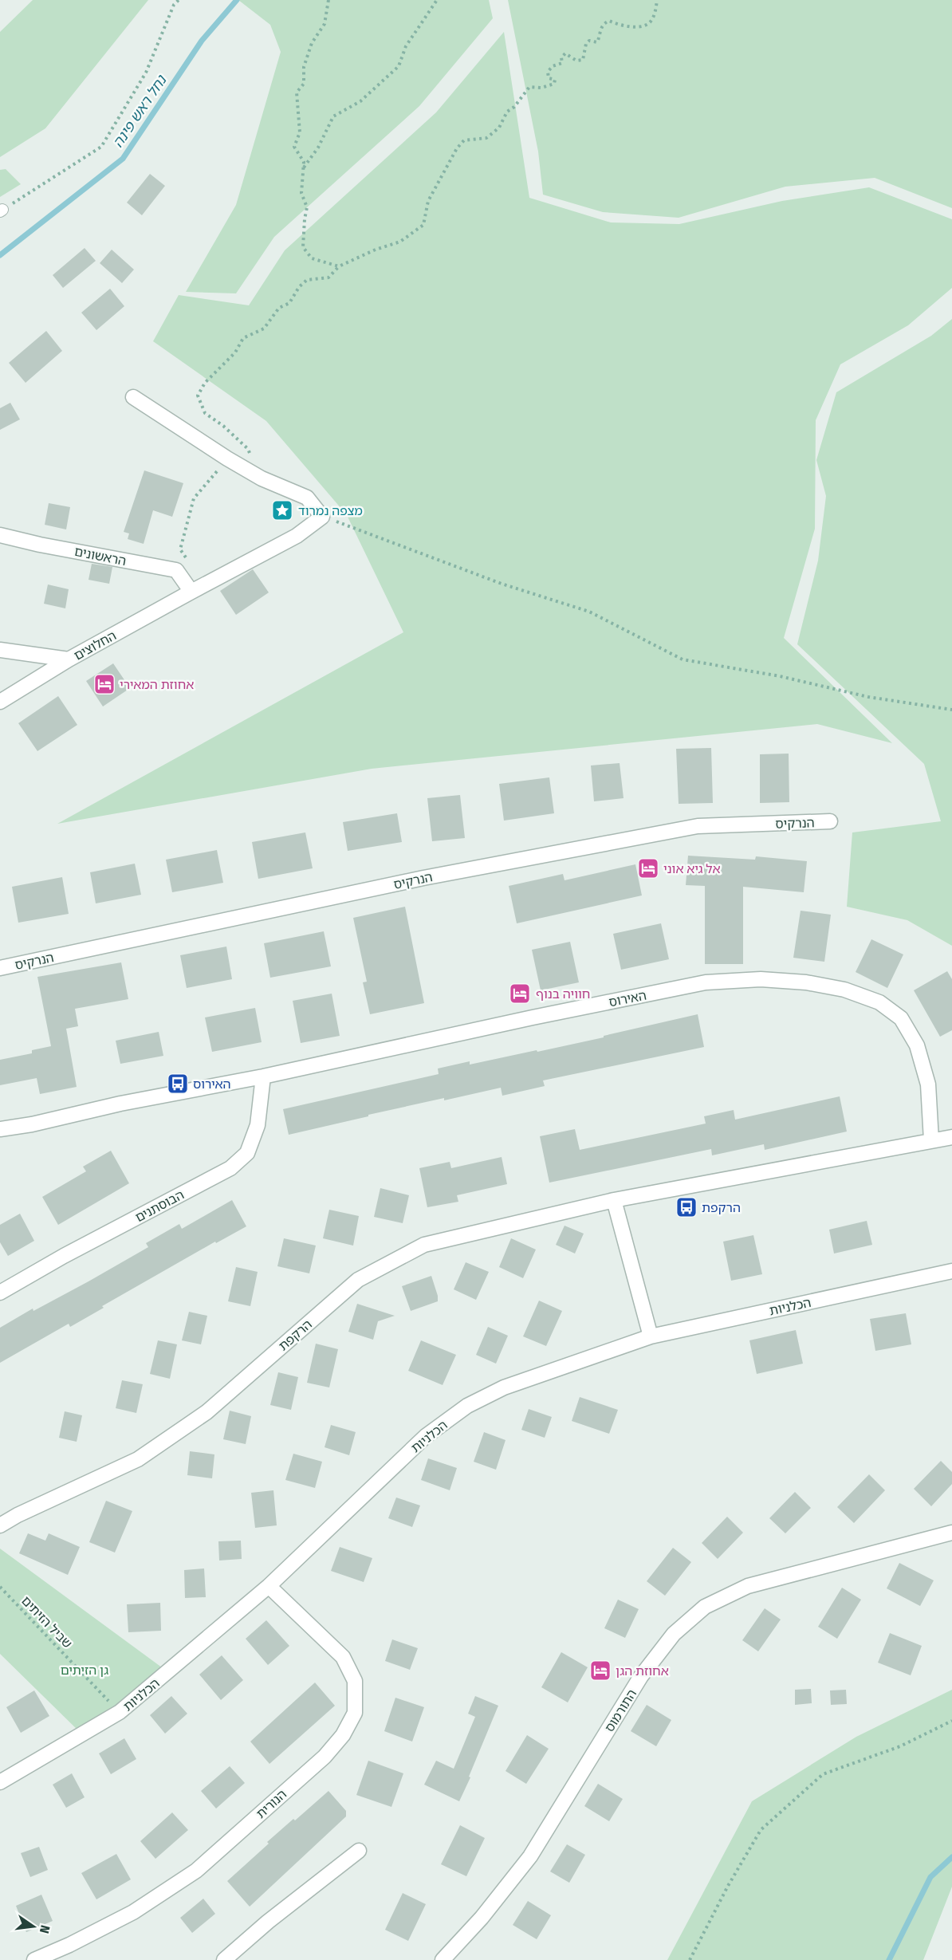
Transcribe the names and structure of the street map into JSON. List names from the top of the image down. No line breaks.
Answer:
{"streets":{"street":["הראשונים","החלוצים","הנרקיס","האירוס","הבוסתנים","הכלניות","הרקפת","התורמוס","הנורית"],"path":["שביל הזיתים"]},"crossings":[["הראשונים","החלוצים"],["האירוס","הבוסתנים"],["האירוס","הרקפת"],["הכלניות","שביל הזיתים"],["הכלניות","הנורית"]],"water":["נחל ראש פינה"],"parks":["גן הזיתים"],"places":{"place":["מצפה נמרוד"],"hotel":["אחוזת המאירי","אל גיא אוני","חוויה בנוף","אחוזת הגן"],"bus stop":["האירוס","הרקפת"]},"north":"right"}
